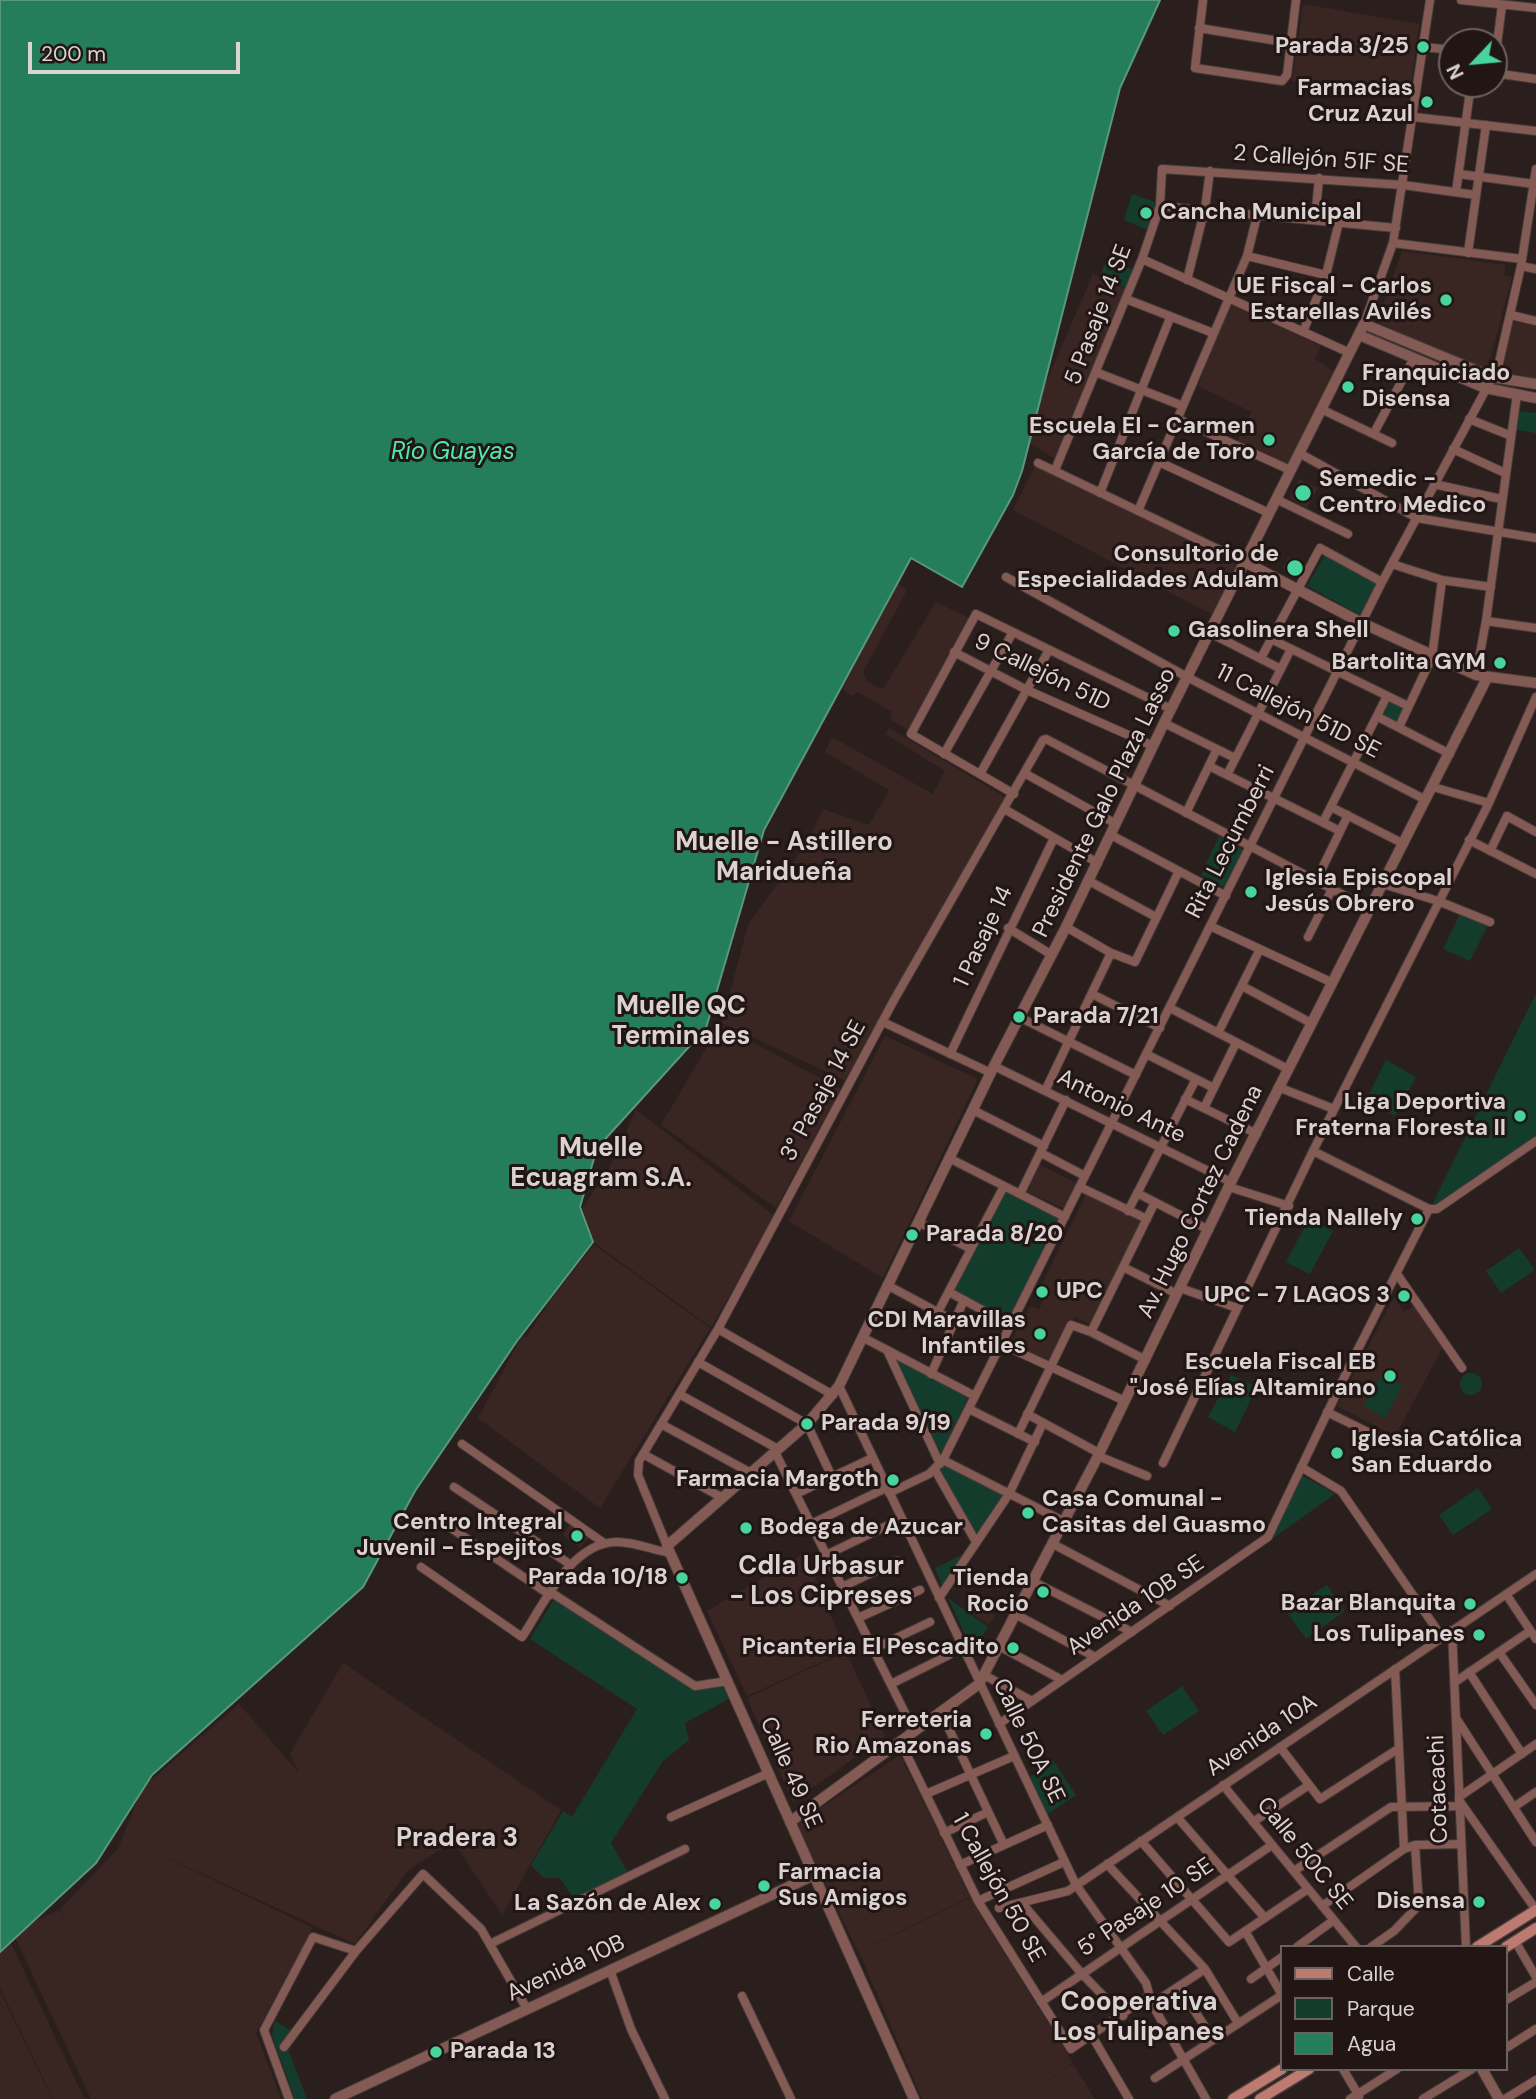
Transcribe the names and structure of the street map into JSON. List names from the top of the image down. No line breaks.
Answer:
{"streets":{"street":["2 Callejón 51F SE","5 Pasaje 14 SE","9 Callejón 51D","11 Callejón 51D SE","Presidente Galo Plaza Lasso","Rita Lecumberri","1 Pasaje 14","3° Pasaje 14 SE","Antonio Ante","Av. Hugo Cortez Cadena","Avenida 10B SE","Avenida 10A","Calle 50A SE","Calle 49 SE","Cotacachi","Calle 50C SE","1 Callejón 50 SE","5° Pasaje 10 SE","Avenida 10B"]},"crossings":[["2 Callejón 51F SE","5 Pasaje 14 SE"],["2 Callejón 51F SE","Presidente Galo Plaza Lasso"],["9 Callejón 51D","Presidente Galo Plaza Lasso"],["11 Callejón 51D SE","Presidente Galo Plaza Lasso"],["11 Callejón 51D SE","Rita Lecumberri"],["11 Callejón 51D SE","Av. Hugo Cortez Cadena"],["Presidente Galo Plaza Lasso","3° Pasaje 14 SE"],["Presidente Galo Plaza Lasso","Antonio Ante"],["Presidente Galo Plaza Lasso","Calle 50A SE"],["Presidente Galo Plaza Lasso","Calle 49 SE"],["Rita Lecumberri","Antonio Ante"],["1 Pasaje 14","Antonio Ante"],["3° Pasaje 14 SE","Antonio Ante"],["3° Pasaje 14 SE","Calle 49 SE"],["Antonio Ante","Av. Hugo Cortez Cadena"],["Av. Hugo Cortez Cadena","Calle 50A SE"],["Av. Hugo Cortez Cadena","Calle 49 SE"],["Av. Hugo Cortez Cadena","1 Callejón 50 SE"],["Avenida 10B SE","Calle 50A SE"],["Avenida 10A","Calle 50A SE"],["Avenida 10A","Cotacachi"],["Avenida 10A","Calle 50C SE"],["Calle 50A SE","5° Pasaje 10 SE"],["Calle 49 SE","Avenida 10B"],["Calle 50C SE","5° Pasaje 10 SE"],["1 Callejón 50 SE","5° Pasaje 10 SE"]],"districts":["Muelle - Astillero Maridueña","Muelle QC Terminales","Muelle Ecuagram S.A.","Cdla Urbasur - Los Cipreses","Pradera 3","Cooperativa Los Tulipanes"],"water":["Río Guayas"],"places":["Parada 3/25","Farmacias Cruz Azul","Cancha Municipal","UE Fiscal - Carlos Estarellas Avilés","Franquiciado Disensa","Escuela EI - Carmen García de Toro","Semedic - Centro Medico","Consultorio de Especialidades Adulam","Gasolinera Shell","Bartolita GYM","Iglesia Episcopal Jesús Obrero","Parada 7/21","Liga Deportiva Fraterna Floresta II","Tienda Nallely","Parada 8/20","UPC","UPC - 7 LAGOS 3","CDI Maravillas Infantiles","Escuela Fiscal EB \"José Elías Altamirano","Parada 9/19","Iglesia Católica San Eduardo","Farmacia Margoth","Casa Comunal - Casitas del Guasmo","Bodega de Azucar","Centro Integral Juvenil - Espejitos","Parada 10/18","Tienda Rocio","Bazar Blanquita","Los Tulipanes","Picanteria El Pescadito","Ferreteria Rio Amazonas","Farmacia Sus Amigos","Disensa","La Sazón de Alex","Parada 13"],"legend":["Calle","Parque","Agua"],"scale_bar":"200 m","north":"bottom left"}
